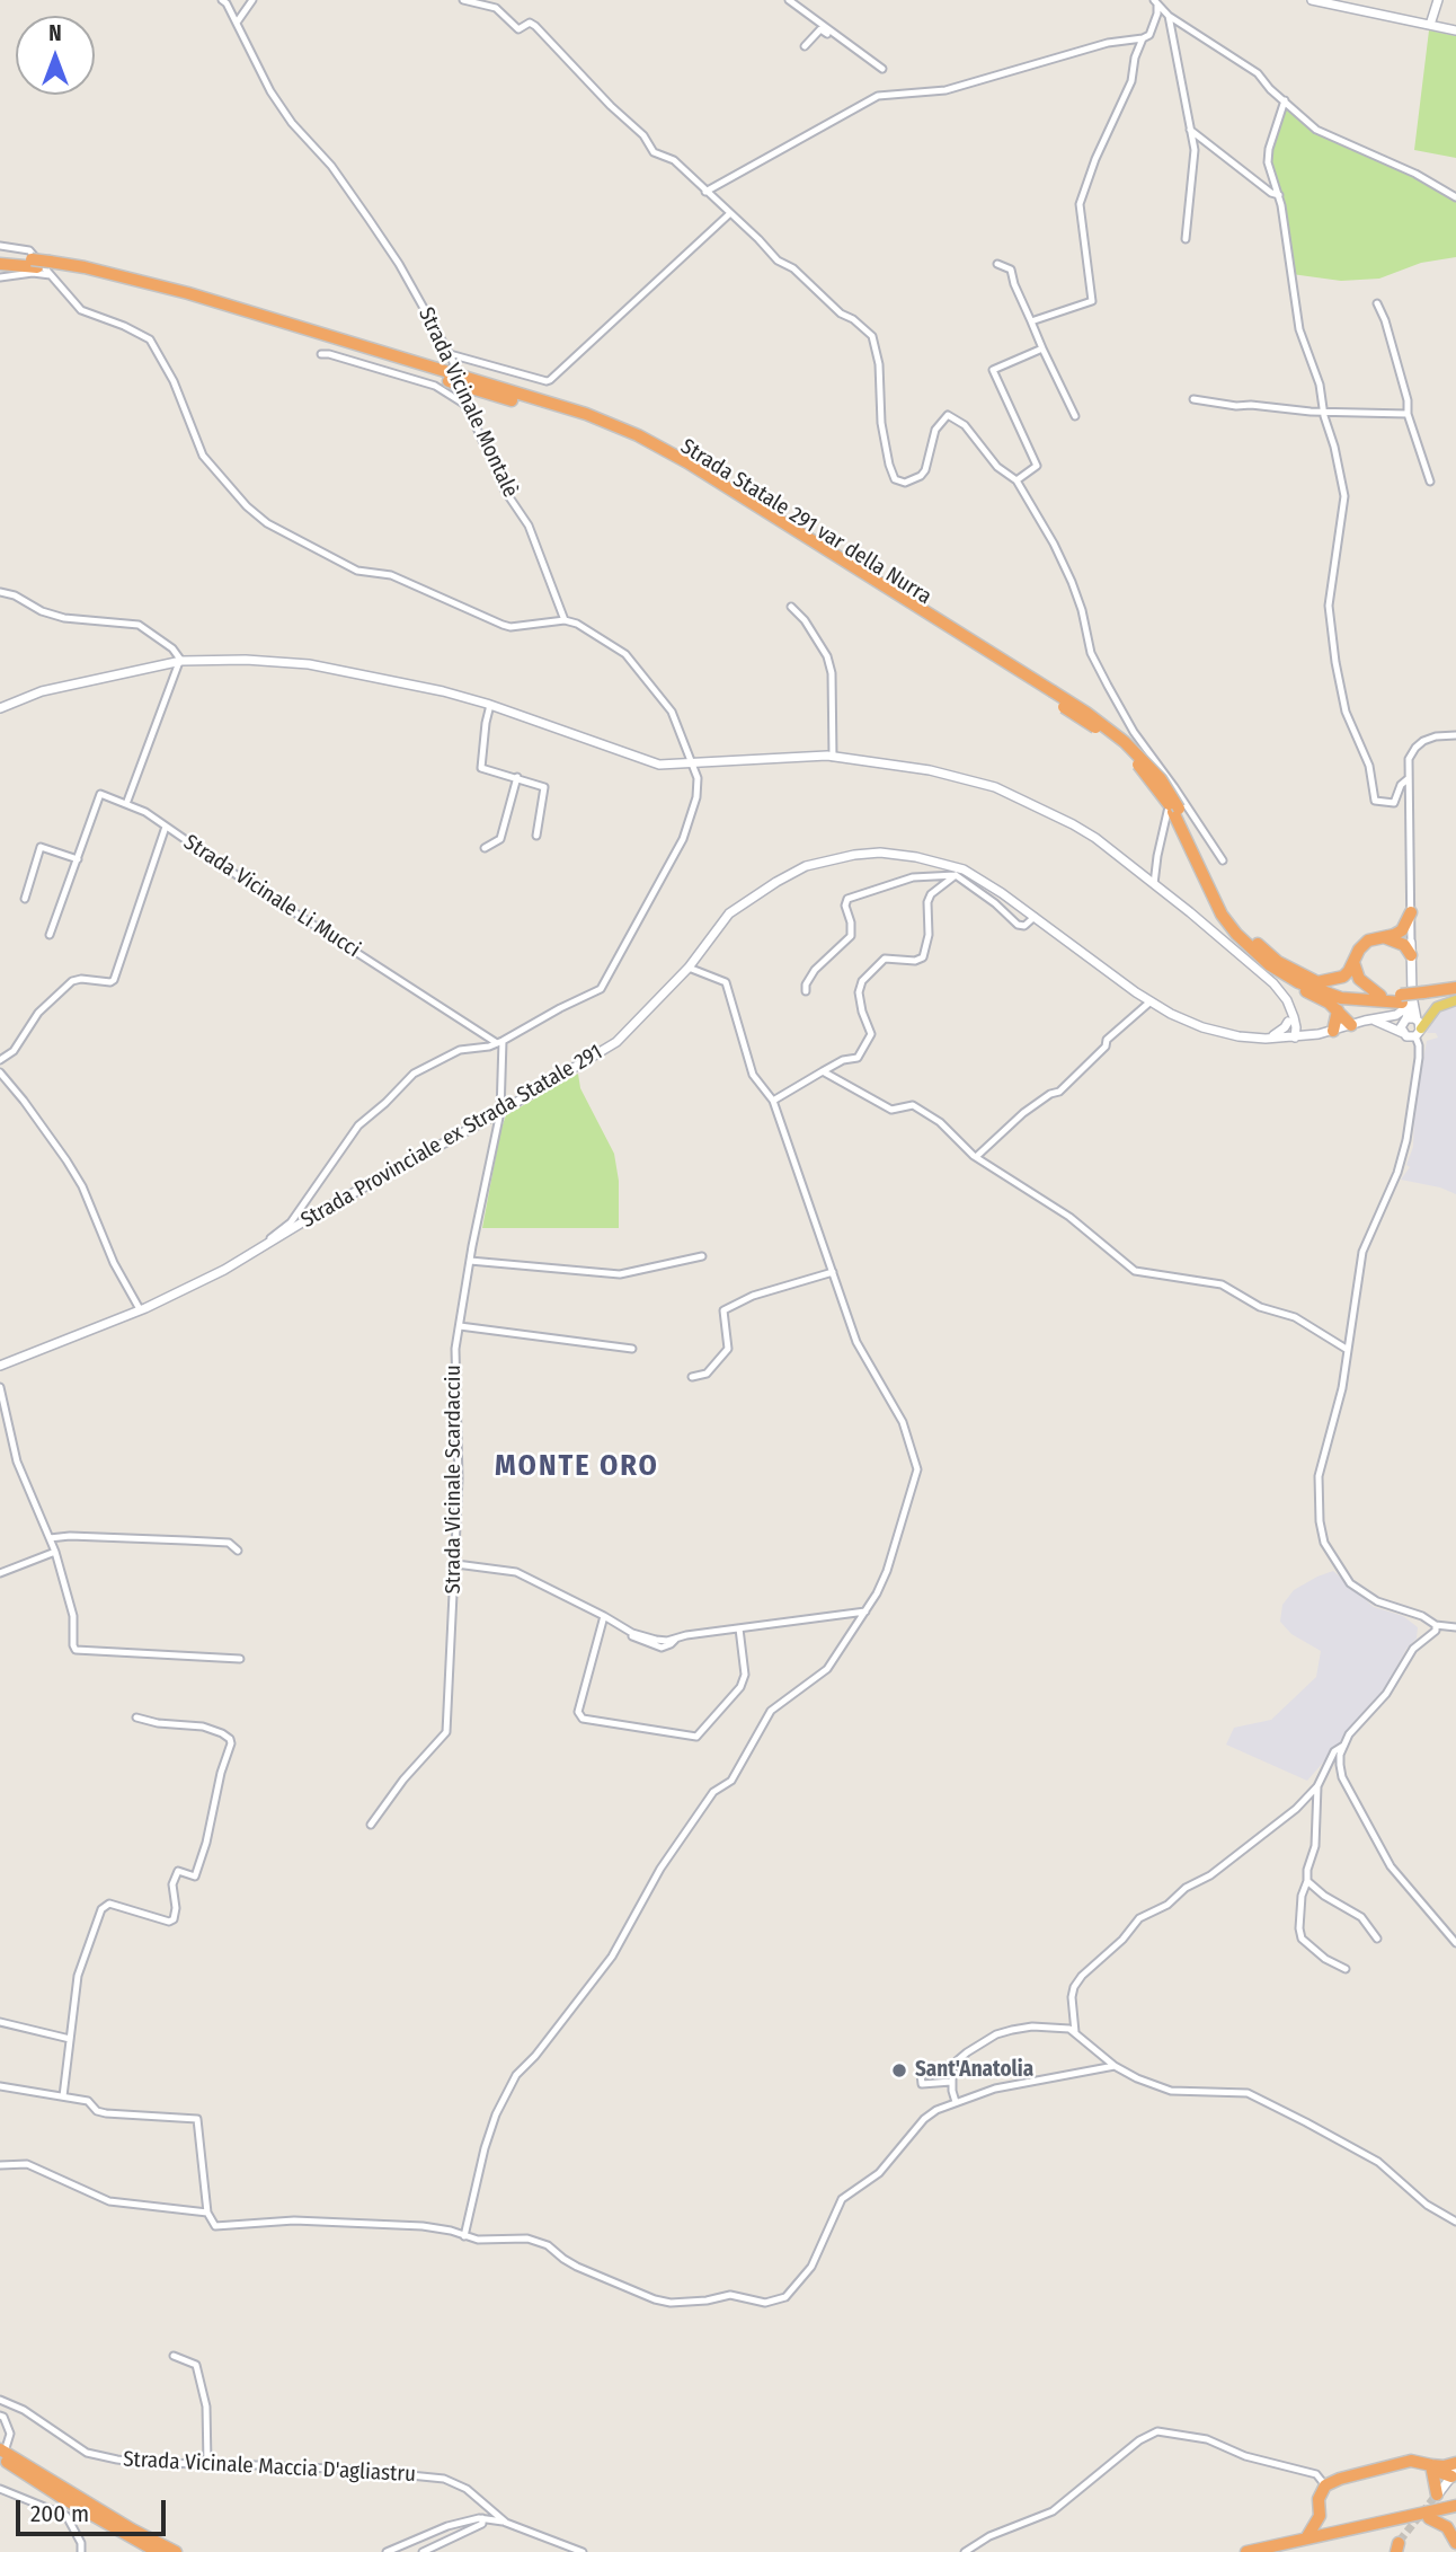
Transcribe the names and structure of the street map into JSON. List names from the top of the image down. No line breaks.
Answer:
{"streets":{"highway":["Strada Statale 291 var della Nurra"],"street":["Strada Vicinale Montalè","Strada Vicinale Li Mucci","Strada Provinciale ex Strada Statale 291","Strada Vicinale Scardacciu","Strada Vicinale Maccia D'agliastru"]},"crossings":[["Strada Vicinale Li Mucci","Strada Vicinale Scardacciu"],["Strada Provinciale ex Strada Statale 291","Strada Vicinale Scardacciu"]],"districts":["MONTE ORO"],"places":["Sant'Anatolia"],"scale_bar":"200 m","north":"top"}
